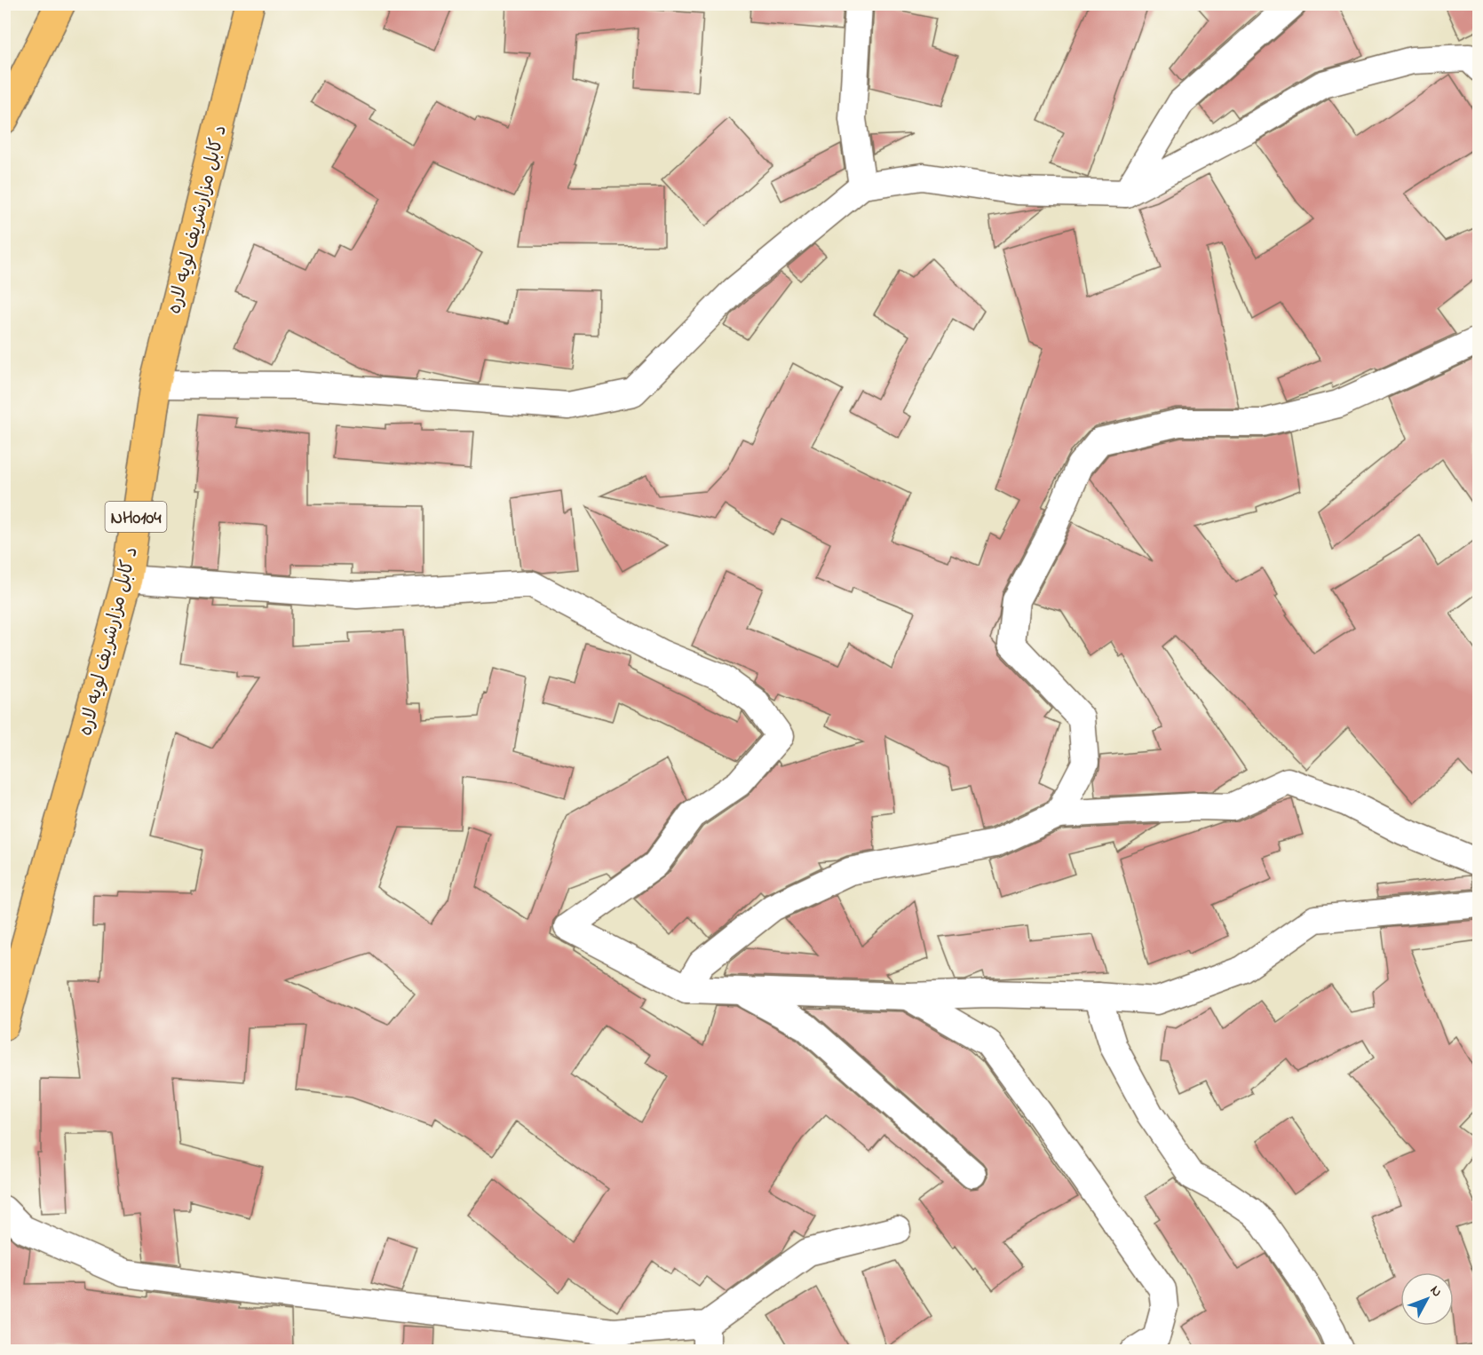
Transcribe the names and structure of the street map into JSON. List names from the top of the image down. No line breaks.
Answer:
{"streets":{"highway":["د کابل مزارشریف لویه لاره","NH0104"]},"north":"top right"}
